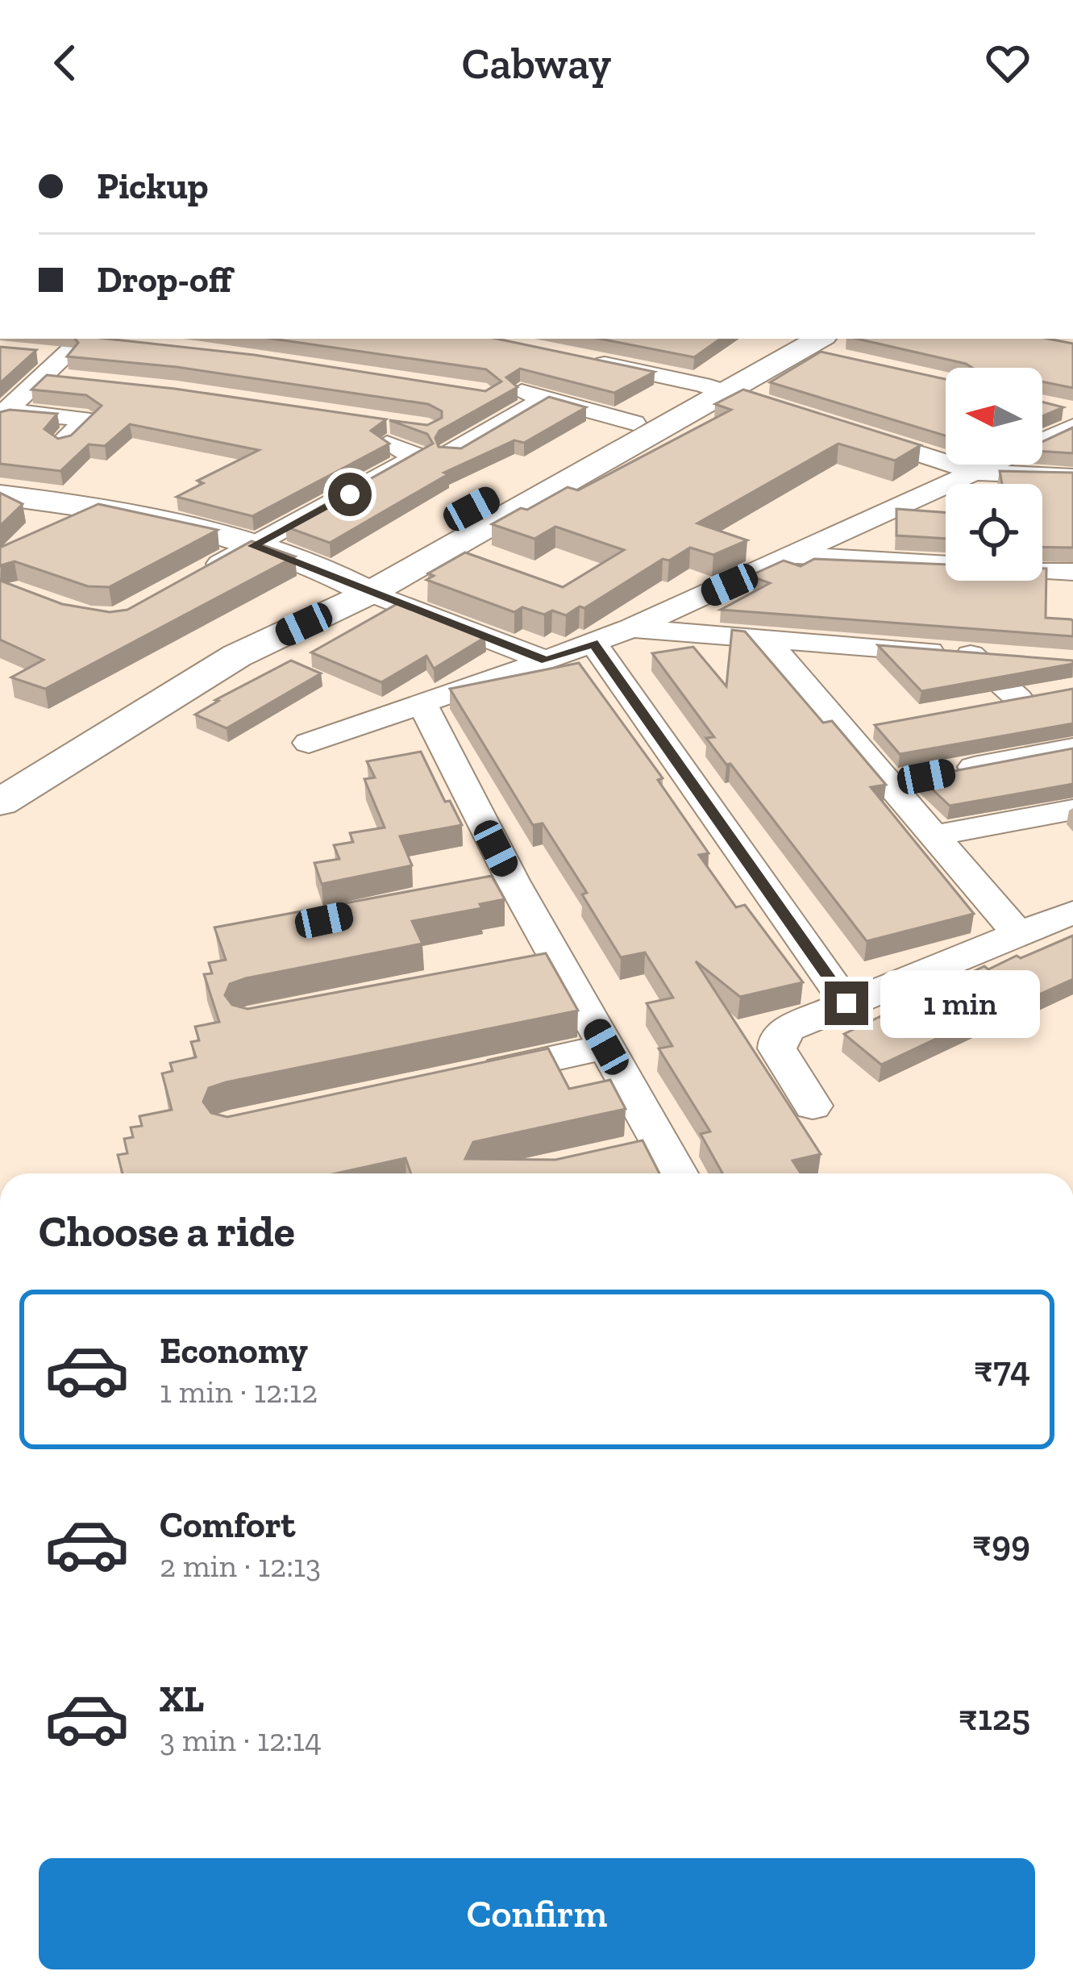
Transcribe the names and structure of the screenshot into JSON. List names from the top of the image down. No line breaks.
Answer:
{"north":"left","page":{"header":"Cabway","banner":["Pickup","Drop-off"],"bubble":"1 min","heading":"Choose a ride","list":[{"name":"Economy","note":"1 min · 12:12","value":"₹74"},{"name":"Comfort","note":"2 min · 12:13","value":"₹99"},{"name":"XL","note":"3 min · 12:14","value":"₹125"}],"buttons":"Confirm"}}
